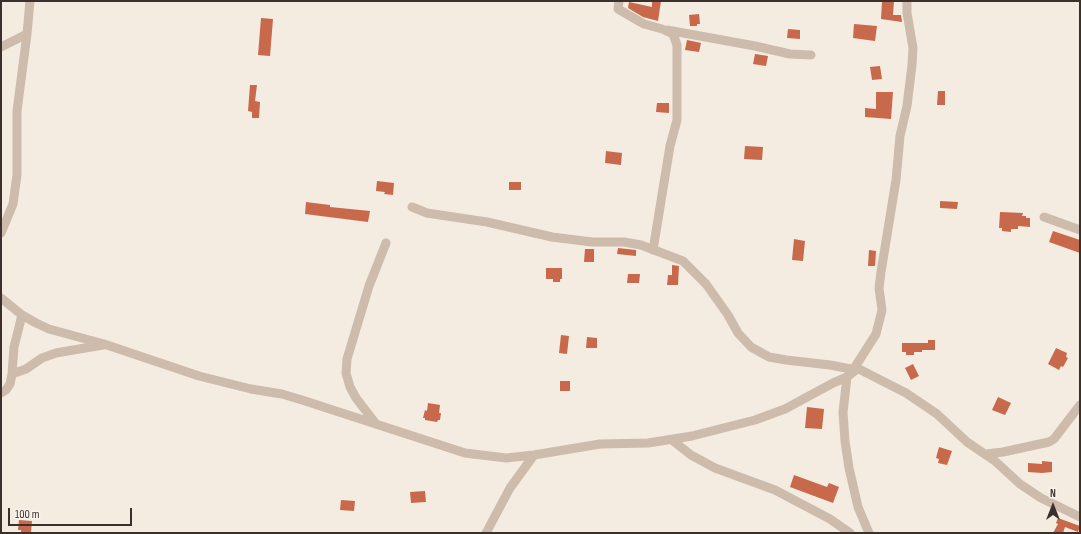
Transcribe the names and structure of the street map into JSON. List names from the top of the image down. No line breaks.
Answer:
{"scale_bar":"100 m","north":"top"}
